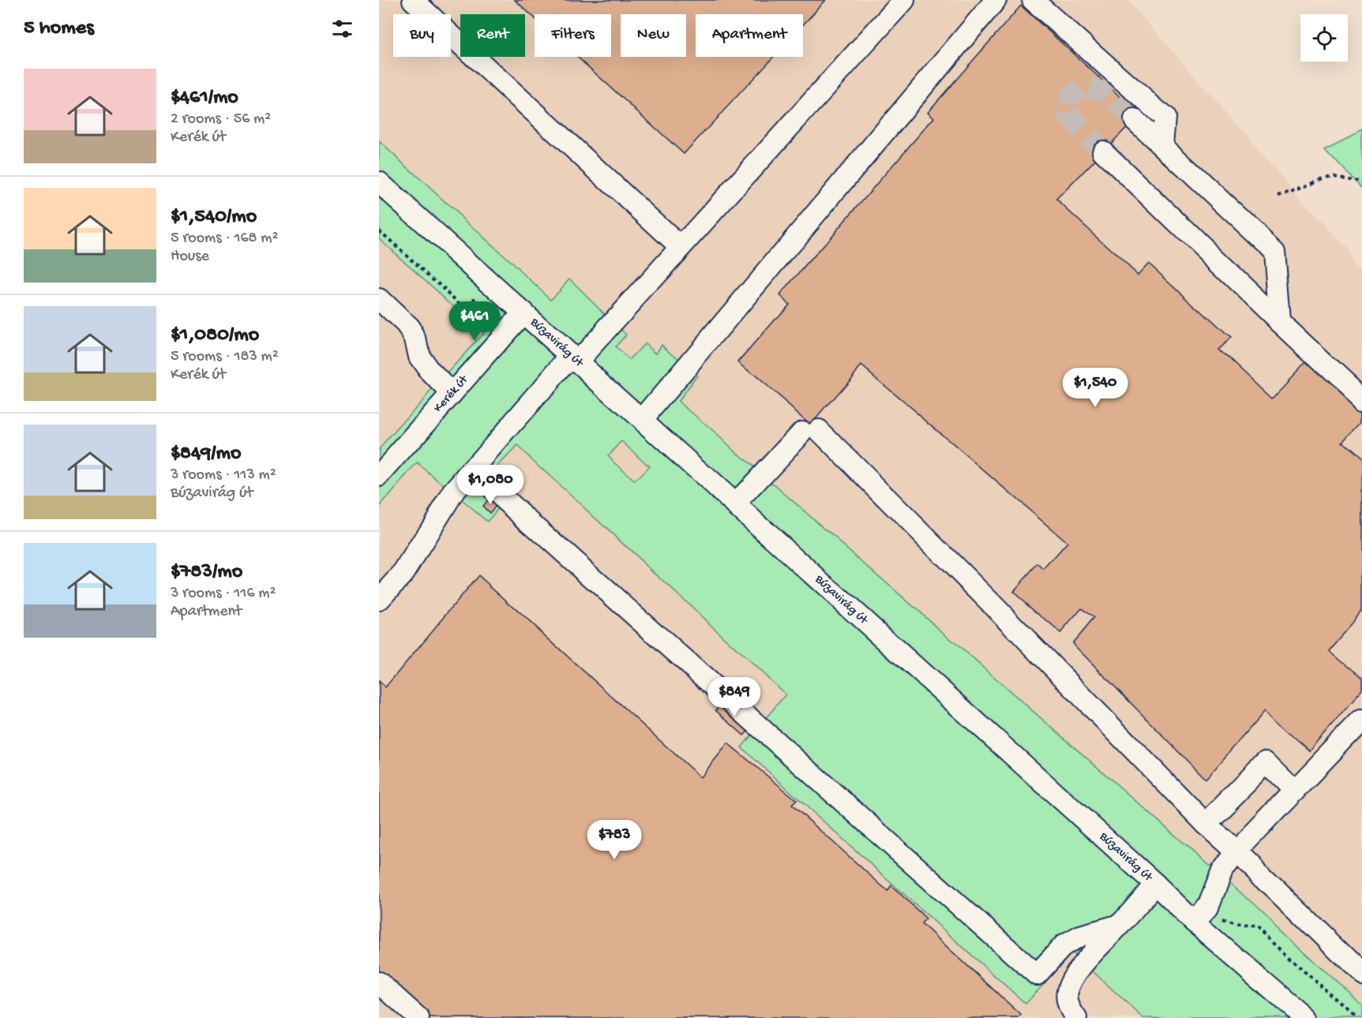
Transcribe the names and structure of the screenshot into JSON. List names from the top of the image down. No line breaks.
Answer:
{"streets":{"street":["Búzavirág út","Kerék út"]},"crossings":[["Búzavirág út","Kerék út"]],"page":{"heading":"5 homes","chip":["Buy","Rent","Filters","New","Apartment"],"list":[{"name":"$461/mo","note":"2 rooms · 56 m² · Kerék út"},{"name":"$1,540/mo","note":"5 rooms · 168 m² · House"},{"name":"$1,080/mo","note":"5 rooms · 183 m² · Kerék út"},{"name":"$849/mo","note":"3 rooms · 113 m² · Búzavirág út"},{"name":"$783/mo","note":"3 rooms · 116 m² · Apartment"}],"price":["$461","$1,540","$1,080","$849","$783"]}}
